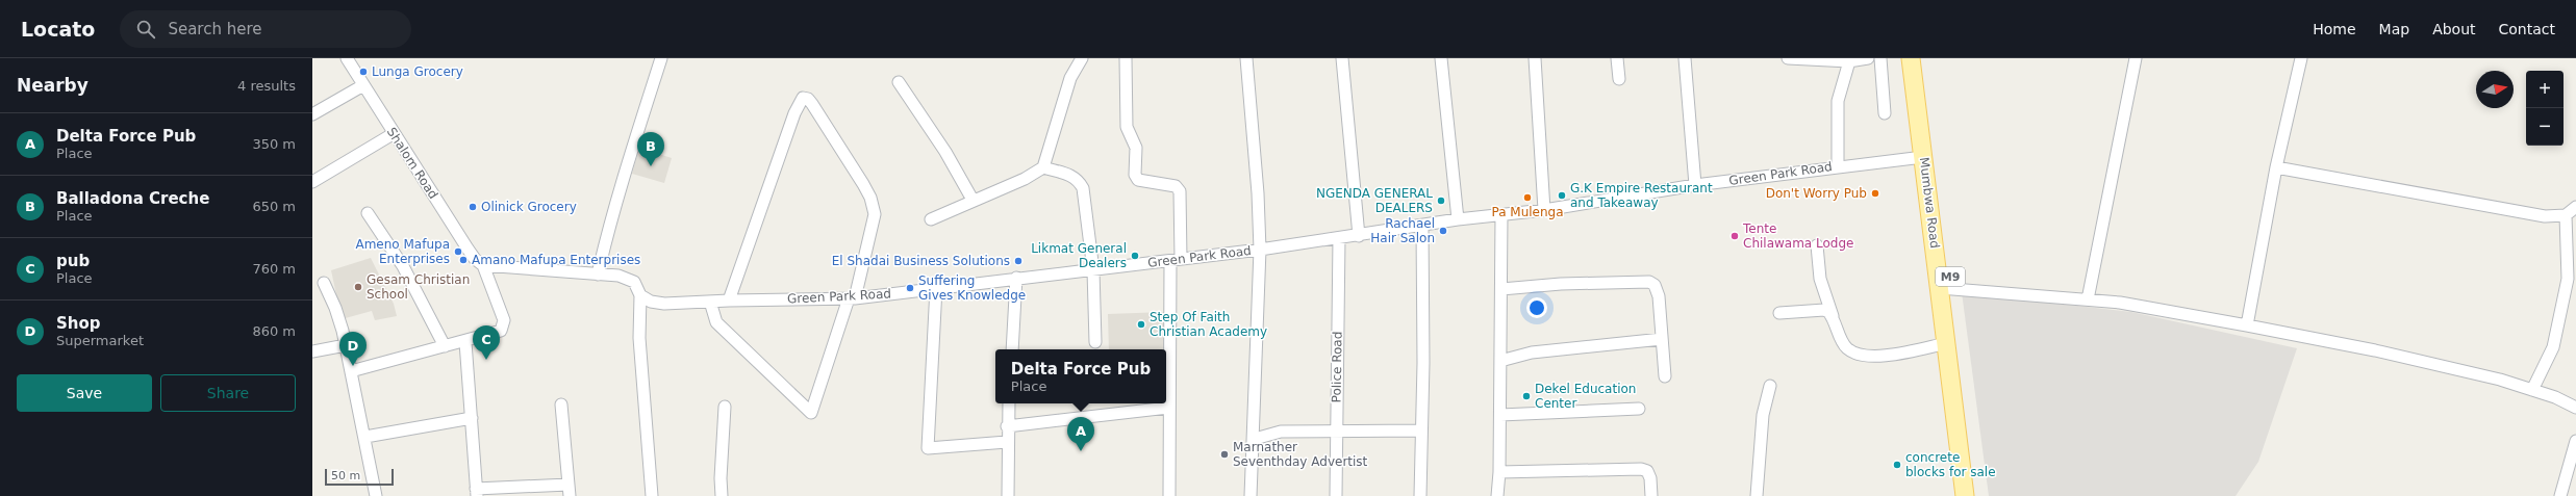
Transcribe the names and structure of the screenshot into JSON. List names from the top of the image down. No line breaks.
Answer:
{"streets":{"main road":["Mumbwa Road","M9"],"street":["Shalom Road","Green Park Road","Police Road"]},"crossings":[["Green Park Road","Mumbwa Road"],["Green Park Road","Police Road"]],"places":["Lunga Grocery","Don't Worry Pub","G.K Empire Restaurant and Takeaway","Pa Mulenga","NGENDA GENERAL DEALERS","Olinick Grocery","Rachael Hair Salon","Tente Chilawama Lodge","Ameno Mafupa Enterprises","Likmat General Dealers","Amano Mafupa Enterprises","El Shadai Business Solutions","Gesam Christian School","Suffering Gives Knowledge","Step Of Faith Christian Academy","Dekel Education Center","Marnather Seventhday Advertist","concrete blocks for sale"],"scale_bar":"50 m","north":"right","page":{"header":"Locato","search":"Search here","nav":["Home","Map","About","Contact"],"heading":["Nearby","4 results"],"map_buttons":["+","−"],"list":[{"mark":"A","name":"Delta Force Pub","note":"Place","value":"350 m"},{"mark":"B","name":"Balladona Creche","note":"Place","value":"650 m"},{"mark":"C","name":"pub","note":"Place","value":"760 m"},{"mark":"D","name":"Shop","note":"Supermarket","value":"860 m"}],"pins":["B","C","D","A"],"popup":["Delta Force Pub","Place"],"buttons":["Save","Share"],"scale":"50 m"}}
